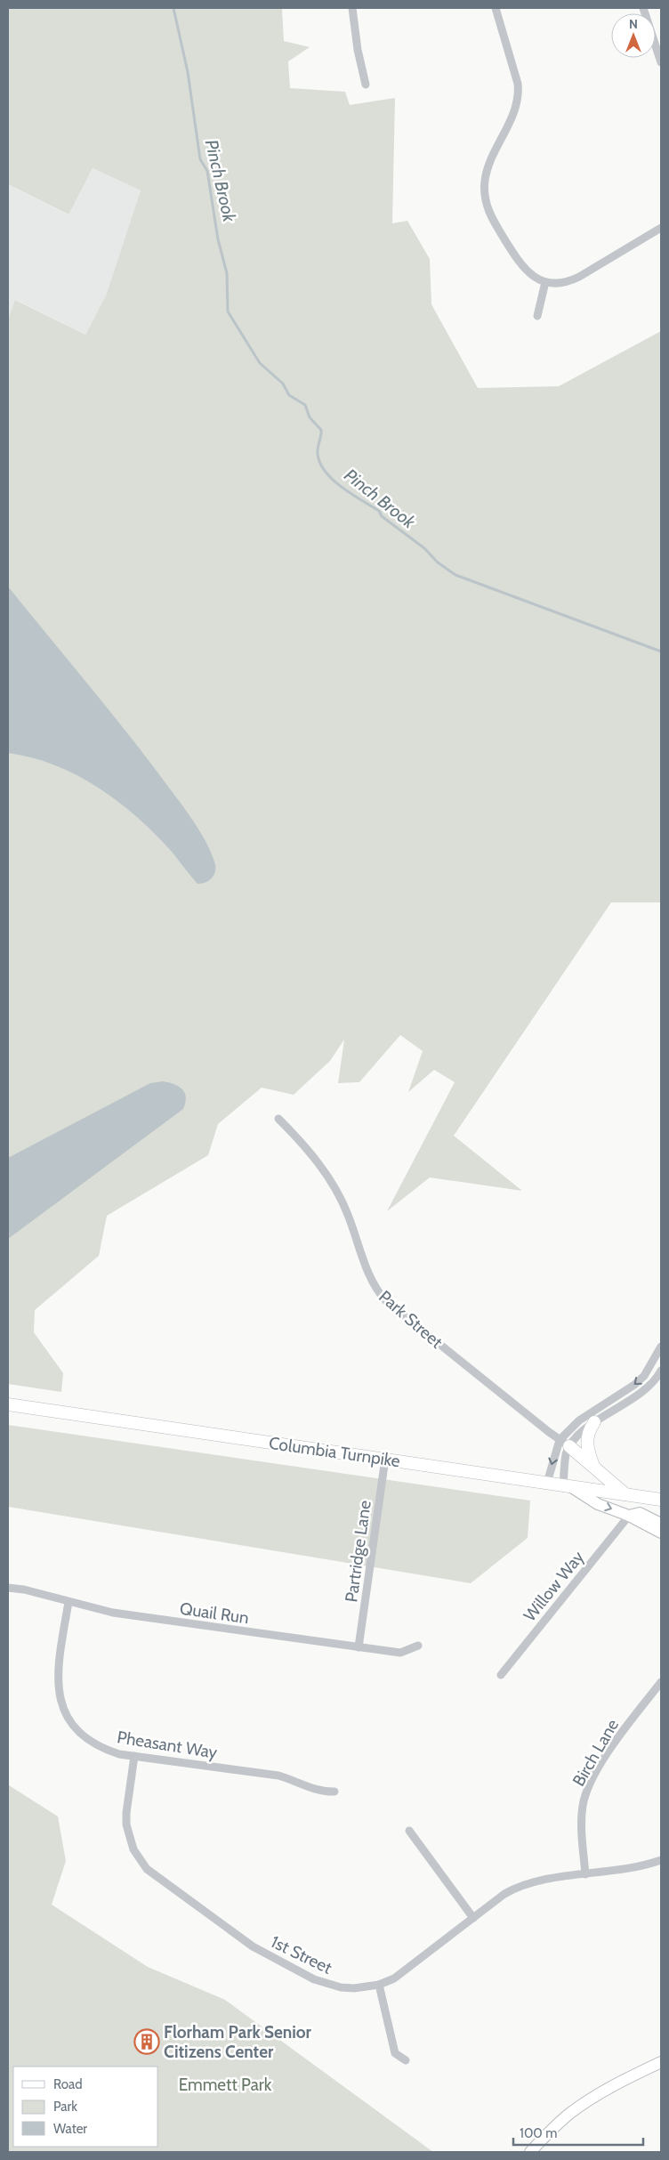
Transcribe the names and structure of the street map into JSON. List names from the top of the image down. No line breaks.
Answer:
{"streets":{"main road":["Columbia Turnpike"],"street":["Park Street","Partridge Lane","Willow Way","Quail Run","Pheasant Way","Birch Lane","1st Street"]},"crossings":[["Columbia Turnpike","Partridge Lane"],["Partridge Lane","Quail Run"],["Quail Run","Pheasant Way"],["Pheasant Way","1st Street"],["Birch Lane","1st Street"]],"water":["Pinch Brook"],"parks":["Emmett Park"],"places":{"building":["Florham Park Senior Citizens Center"]},"legend":["Road","Park","Water"],"scale_bar":"100 m","north":"top"}
